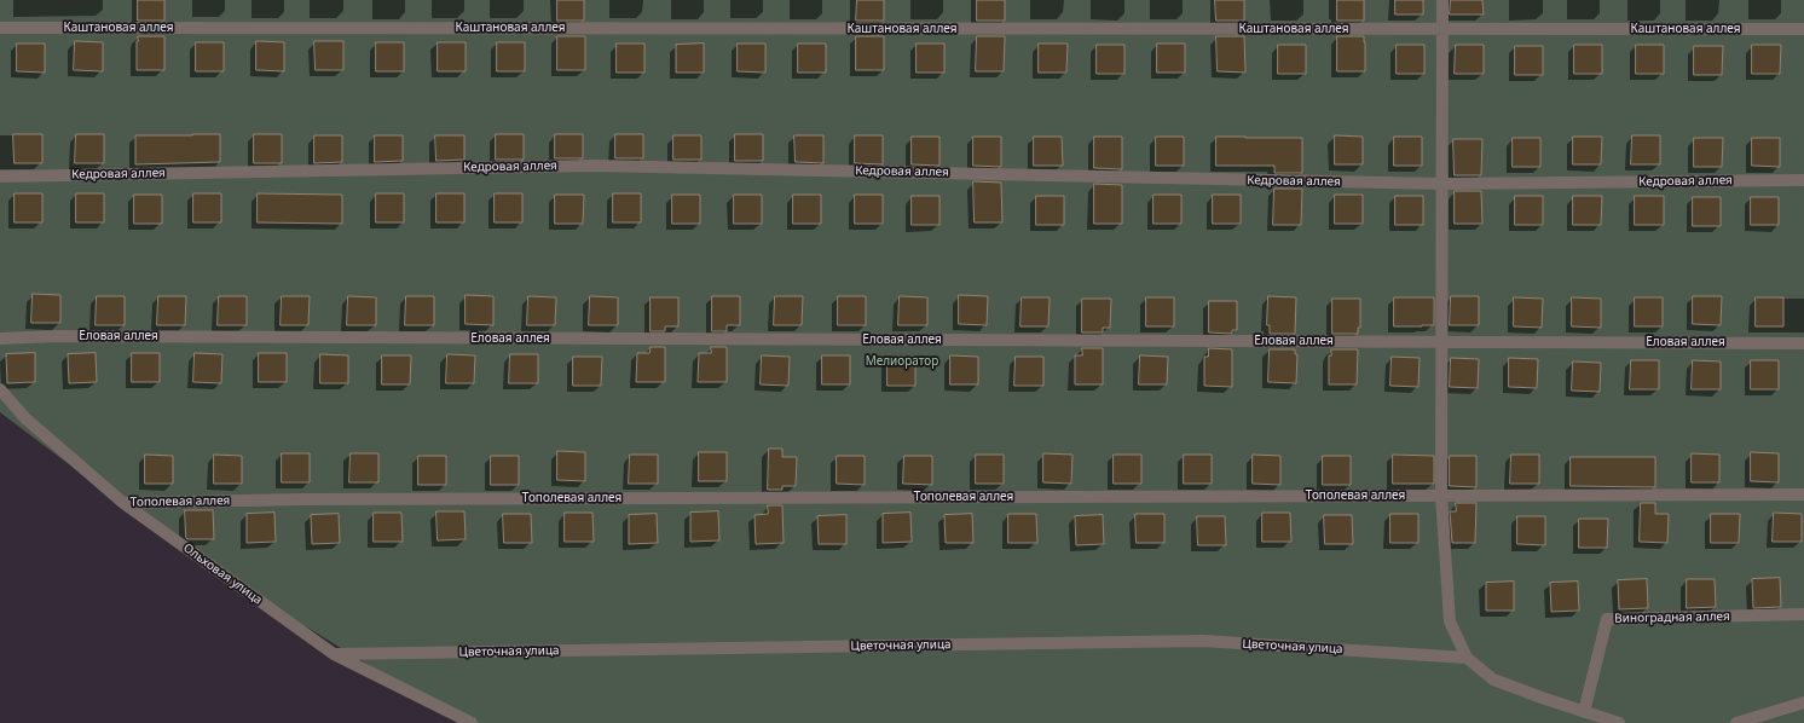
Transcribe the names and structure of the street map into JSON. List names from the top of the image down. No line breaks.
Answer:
{"streets":{"street":["Каштановая аллея","Кедровая аллея","Еловая аллея","Тополевая аллея","Ольховая улица","Виноградная аллея","Цветочная улица"]},"crossings":[["Тополевая аллея","Ольховая улица"],["Ольховая улица","Цветочная улица"]],"parks":["Мелиоратор"]}
